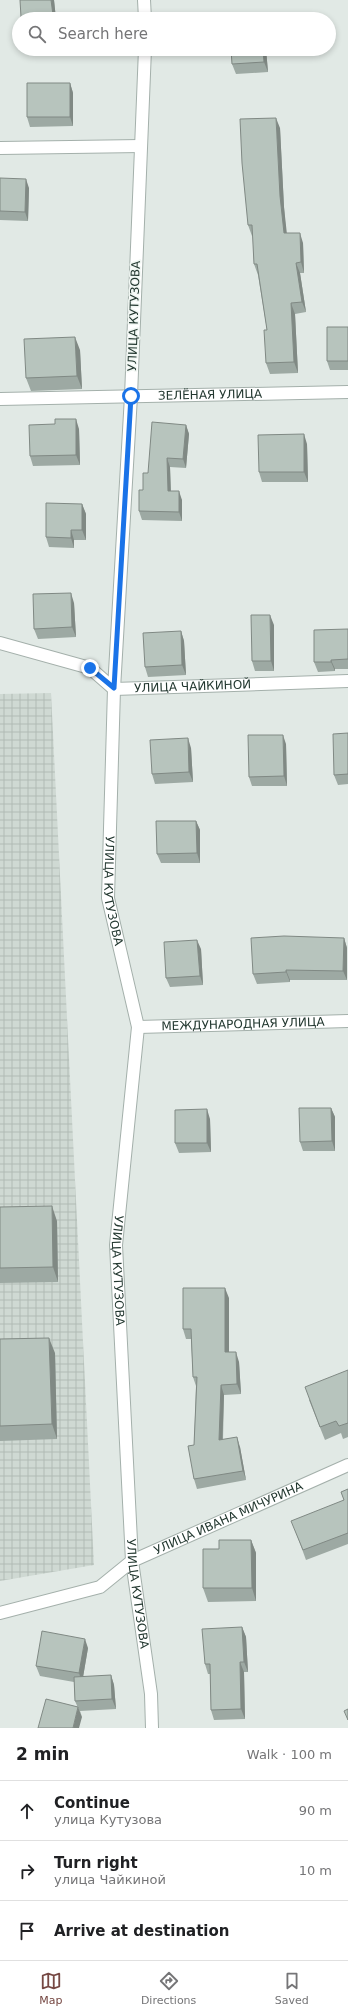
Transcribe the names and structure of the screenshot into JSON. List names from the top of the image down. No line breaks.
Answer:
{"streets":{"street":["УЛИЦА КУТУЗОВА","ЗЕЛЁНАЯ УЛИЦА","УЛИЦА ЧАЙКИНОЙ","МЕЖДУНАРОДНАЯ УЛИЦА","УЛИЦА ИВАНА МИЧУРИНА"]},"crossings":[["УЛИЦА КУТУЗОВА","ЗЕЛЁНАЯ УЛИЦА"],["УЛИЦА КУТУЗОВА","УЛИЦА ЧАЙКИНОЙ"],["УЛИЦА КУТУЗОВА","МЕЖДУНАРОДНАЯ УЛИЦА"],["УЛИЦА КУТУЗОВА","УЛИЦА ИВАНА МИЧУРИНА"]],"page":{"search":"Search here","heading":["2 min","Walk · 100 m"],"list":[["Continue","улица Кутузова","90 m"],["Turn right","улица Чайкиной","10 m"],"Arrive at destination"],"nav":["Map","Directions","Saved"]}}
